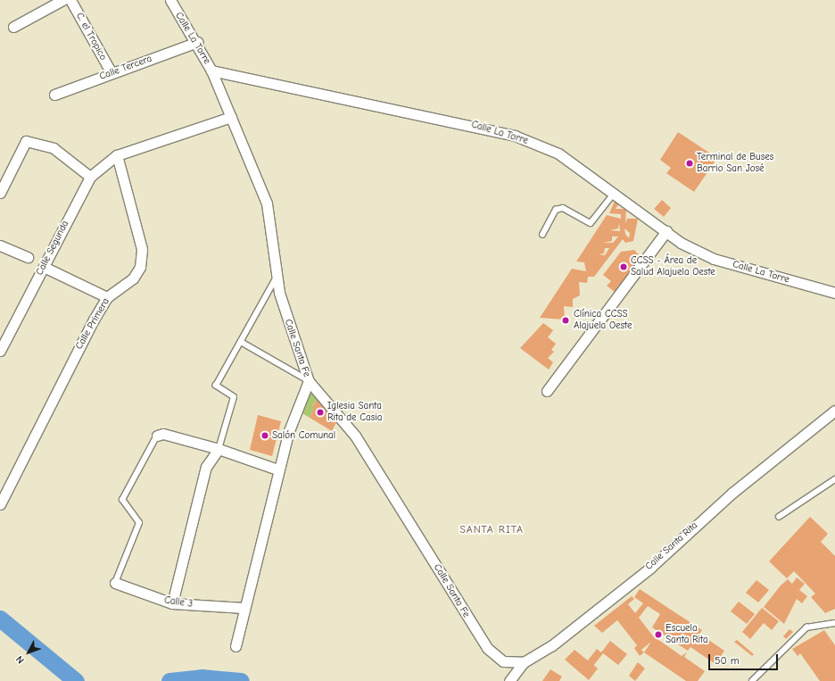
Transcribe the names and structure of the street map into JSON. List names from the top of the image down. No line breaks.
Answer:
{"streets":{"street":["C. el Tropico","Calle La Torre","Calle Tercera","Calle Segunda","Calle Primera","Calle Santa Fe","Calle Santa Rita","Calle 3"]},"crossings":[["C. el Tropico","Calle Tercera"],["Calle La Torre","Calle Tercera"],["Calle La Torre","Calle Santa Fe"],["Calle Segunda","Calle Primera"],["Calle Santa Fe","Calle Santa Rita"]],"districts":["SANTA RITA"],"places":["Terminal de Buses Barrio San José","CCSS - Área de Salud Alajuela Oeste","Clínica CCSS Alajuela Oeste","Iglesia Santa Rita de Casia","Salón Comunal","Escuela Santa Rita"],"scale_bar":"50 m","north":"bottom left"}
